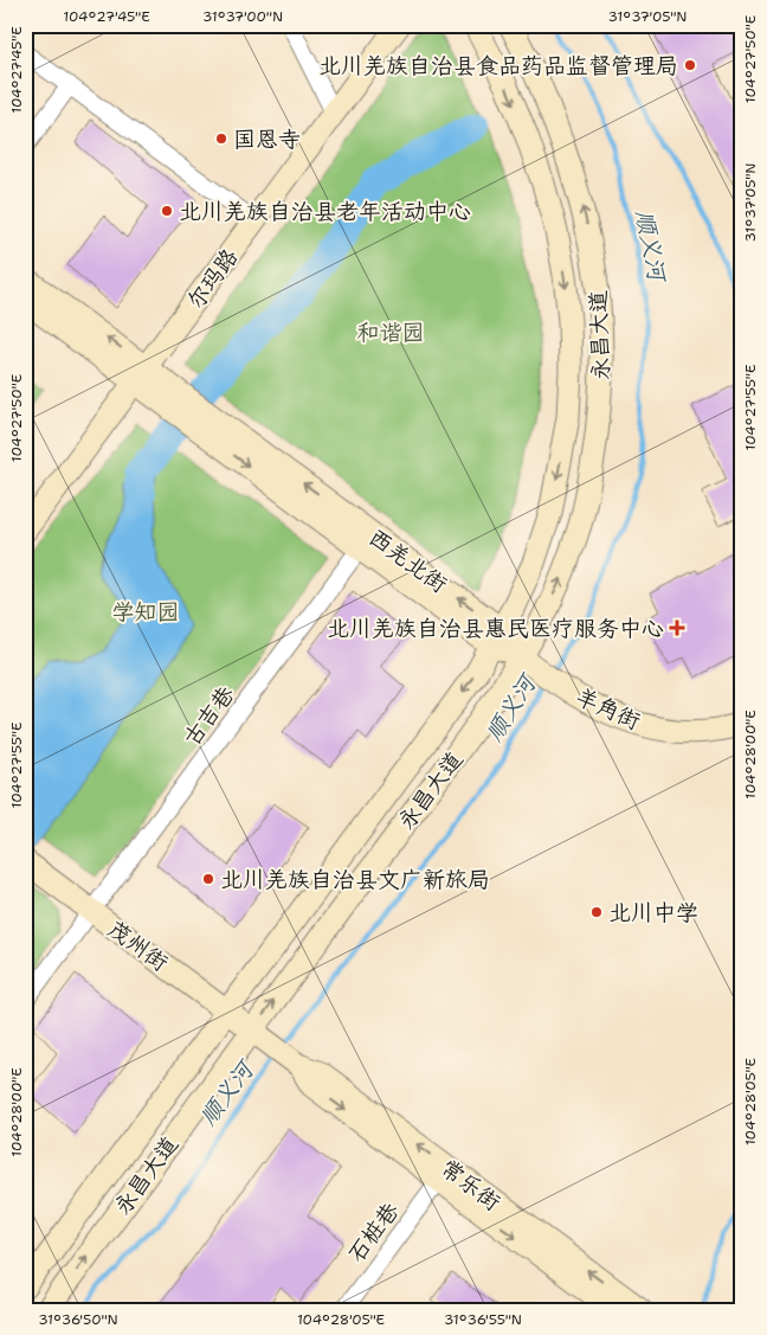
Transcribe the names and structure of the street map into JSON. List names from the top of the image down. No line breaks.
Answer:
{"streets":{"main road":["尔玛路","永昌大道","西羌北街","羊角街","茂州街","常乐街"],"street":["古吉巷","石桩巷"]},"crossings":[["尔玛路","西羌北街"],["永昌大道","西羌北街"],["永昌大道","羊角街"],["永昌大道","茂州街"],["永昌大道","常乐街"],["西羌北街","羊角街"],["西羌北街","古吉巷"],["古吉巷","茂州街"],["茂州街","常乐街"],["常乐街","石桩巷"]],"water":["顺义河"],"parks":["和谐园","学知园"],"places":{"other":["北川羌族自治县食品药品监督管理局","国恩寺","北川羌族自治县老年活动中心","北川羌族自治县文广新旅局","北川中学"],"health":["北川羌族自治县惠民医疗服务中心"]},"coordinates":["104°27'45\"E","31°37'00\"N","31°37'05\"N","104°27'50\"E","104°27'55\"E","104°28'00\"E","104°28'05\"E","31°36'50\"N","31°36'55\"N"]}
